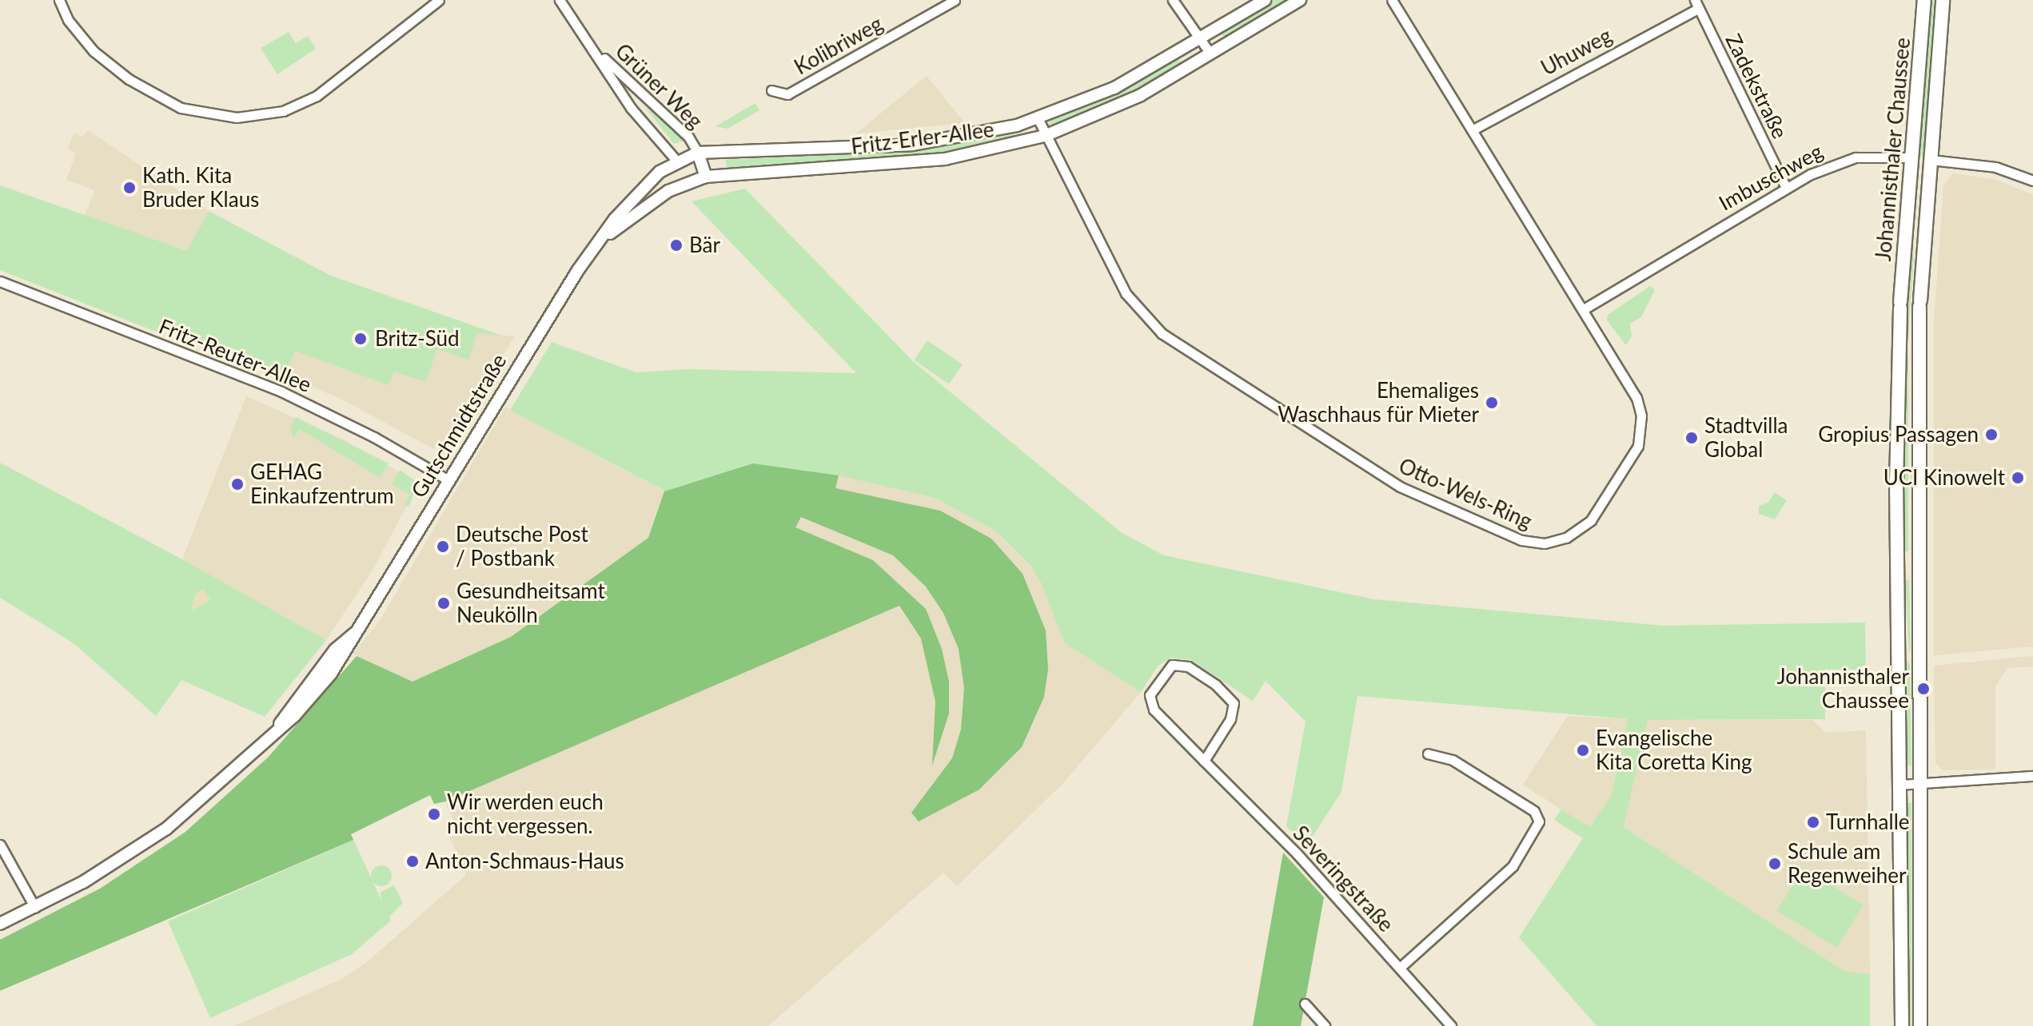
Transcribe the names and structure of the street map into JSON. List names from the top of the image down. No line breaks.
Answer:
{"streets":{"main road":["Johannisthaler Chaussee","Imbuschweg"],"street":["Kolibriweg","Uhuweg","Grüner Weg","Zadekstraße","Fritz-Erler-Allee","Fritz-Reuter-Allee","Gutschmidtstraße","Otto-Wels-Ring","Severingstraße"]},"crossings":[["Uhuweg","Zadekstraße"],["Uhuweg","Otto-Wels-Ring"],["Grüner Weg","Fritz-Erler-Allee"],["Grüner Weg","Gutschmidtstraße"],["Zadekstraße","Imbuschweg"],["Fritz-Erler-Allee","Gutschmidtstraße"],["Fritz-Erler-Allee","Otto-Wels-Ring"],["Johannisthaler Chaussee","Imbuschweg"],["Imbuschweg","Otto-Wels-Ring"],["Fritz-Reuter-Allee","Gutschmidtstraße"]],"places":["Kath. Kita Bruder Klaus","Bär","Britz-Süd","Ehemaliges Waschhaus für Mieter","Gropius Passagen","Stadtvilla Global","UCI Kinowelt","GEHAG Einkaufzentrum","Deutsche Post / Postbank","Gesundheitsamt Neukölln","Johannisthaler Chaussee","Evangelische Kita Coretta King","Wir werden euch nicht vergessen.","Turnhalle","Anton-Schmaus-Haus","Schule am Regenweiher"]}
